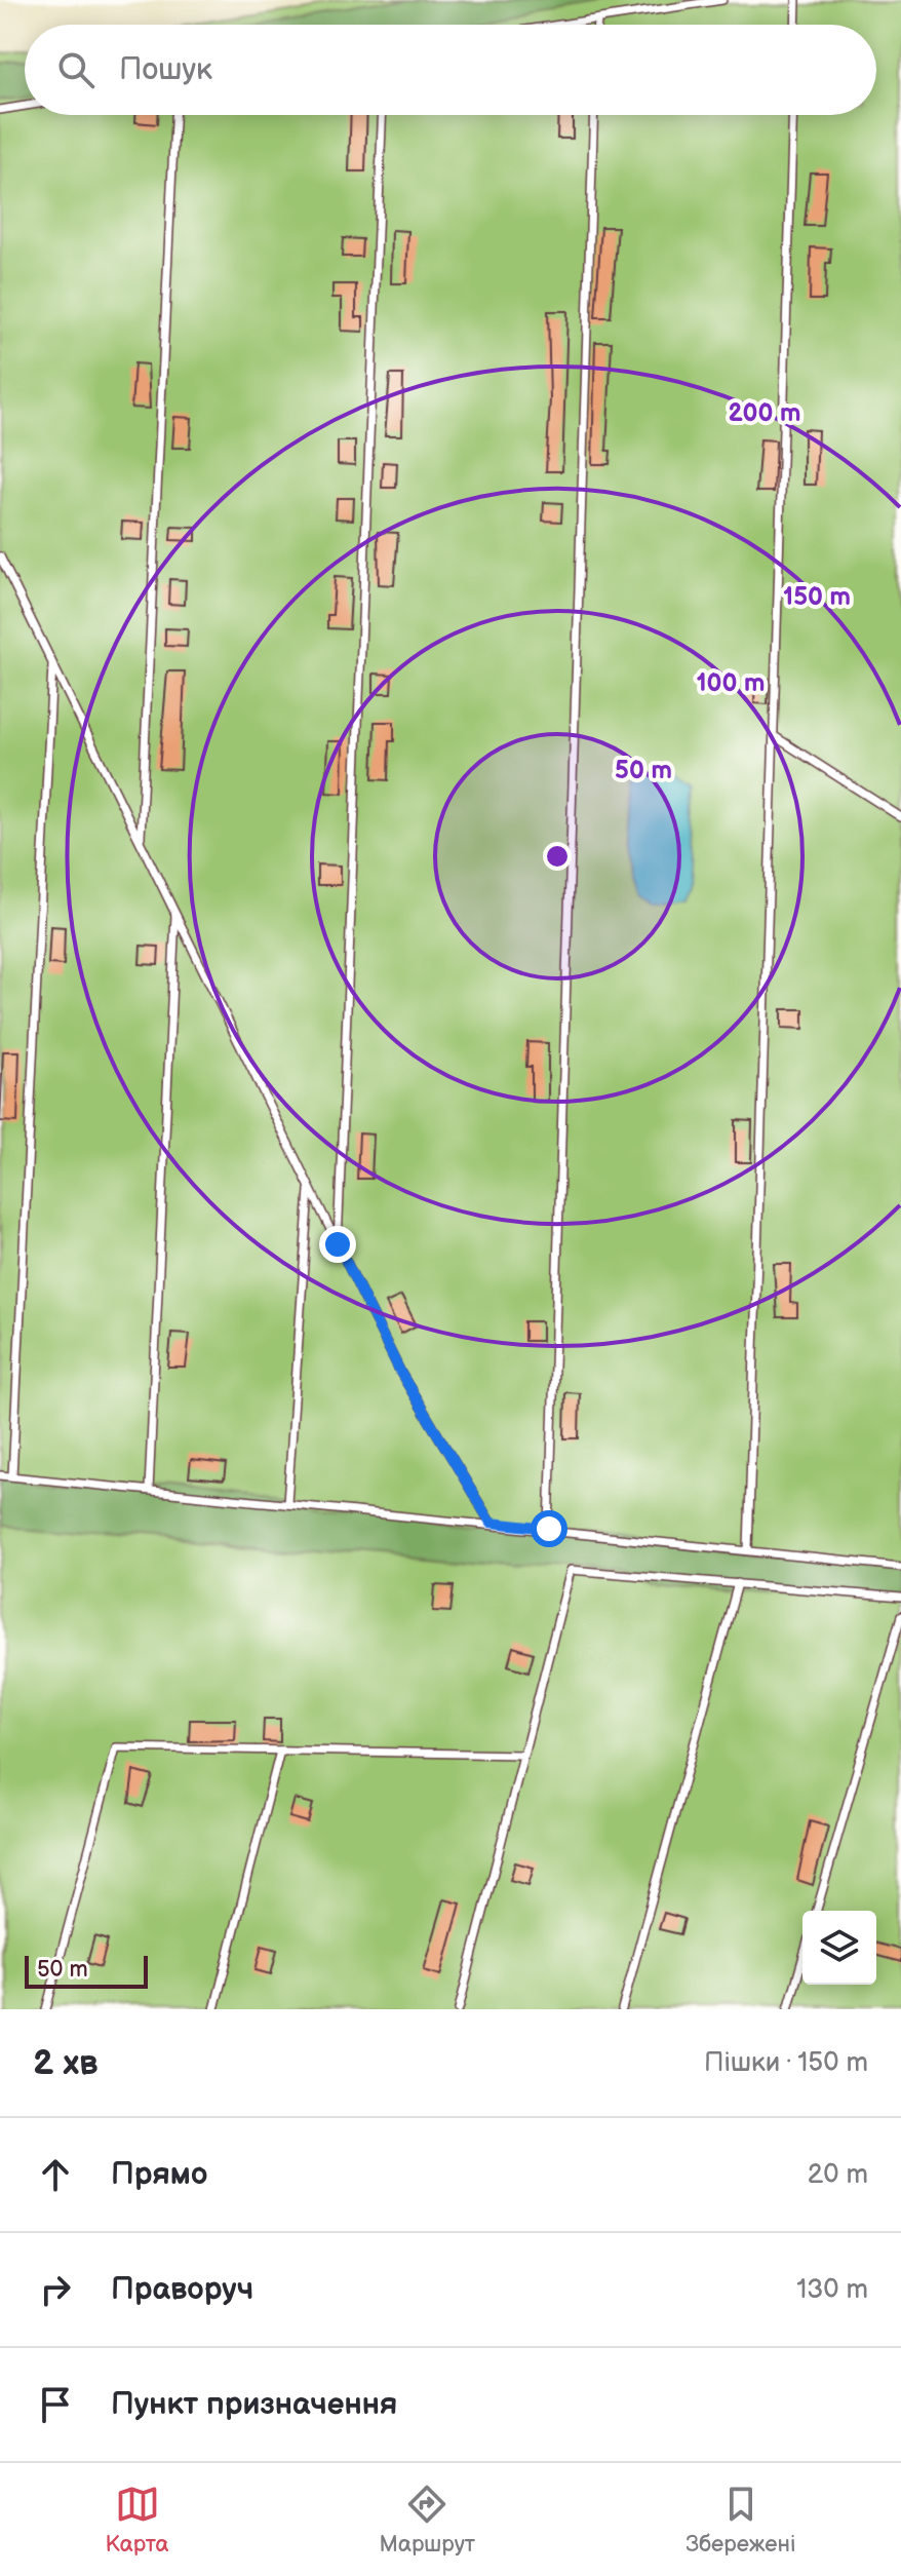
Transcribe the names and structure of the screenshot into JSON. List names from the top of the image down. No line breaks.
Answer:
{"scale_bar":"50 m","page":{"search":"Пошук","scale":"50 m","heading":["2 хв","Пішки · 150 m"],"list":[["Прямо","20 m"],["Праворуч","130 m"],"Пункт призначення"],"nav":["Карта","Маршрут","Збережені"]},"rings":["200 m","150 m","100 m","50 m"]}
